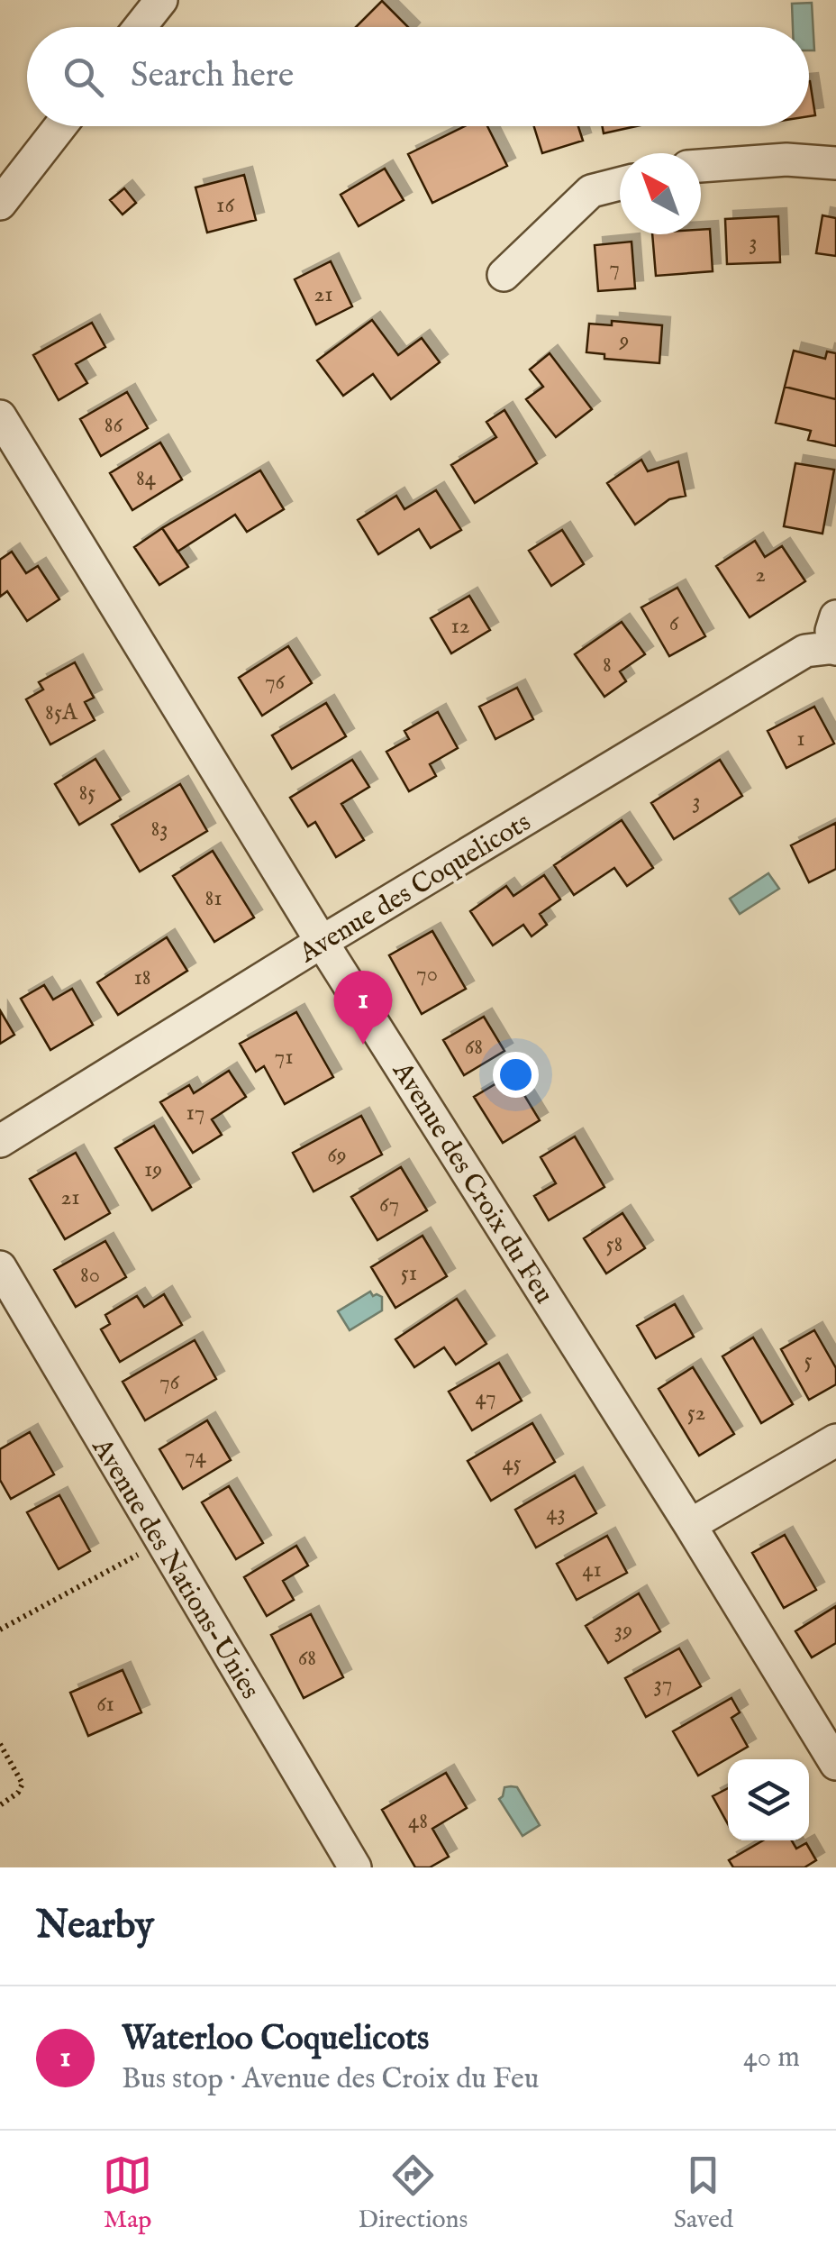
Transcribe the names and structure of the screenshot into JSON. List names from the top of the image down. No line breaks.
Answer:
{"streets":{"street":["Avenue des Coquelicots","Avenue des Croix du Feu","Avenue des Nations-Unies"]},"crossings":[["Avenue des Coquelicots","Avenue des Croix du Feu"]],"house_numbers":["16","3","7","21","9","86","84","2","6","12","8","76","85A","1","85","3","83","81","70","18","68","71","17","69","19","21","67","58","51","80","5","76","47","52","74","45","43","41","39","68","37","61","48"],"north":"top left","page":{"search":"Search here","pins":"1","heading":"Nearby","list":[{"mark":"1","name":"Waterloo Coquelicots","note":"Bus stop · Avenue des Croix du Feu","value":"40 m"}],"nav":["Map","Directions","Saved"]}}
